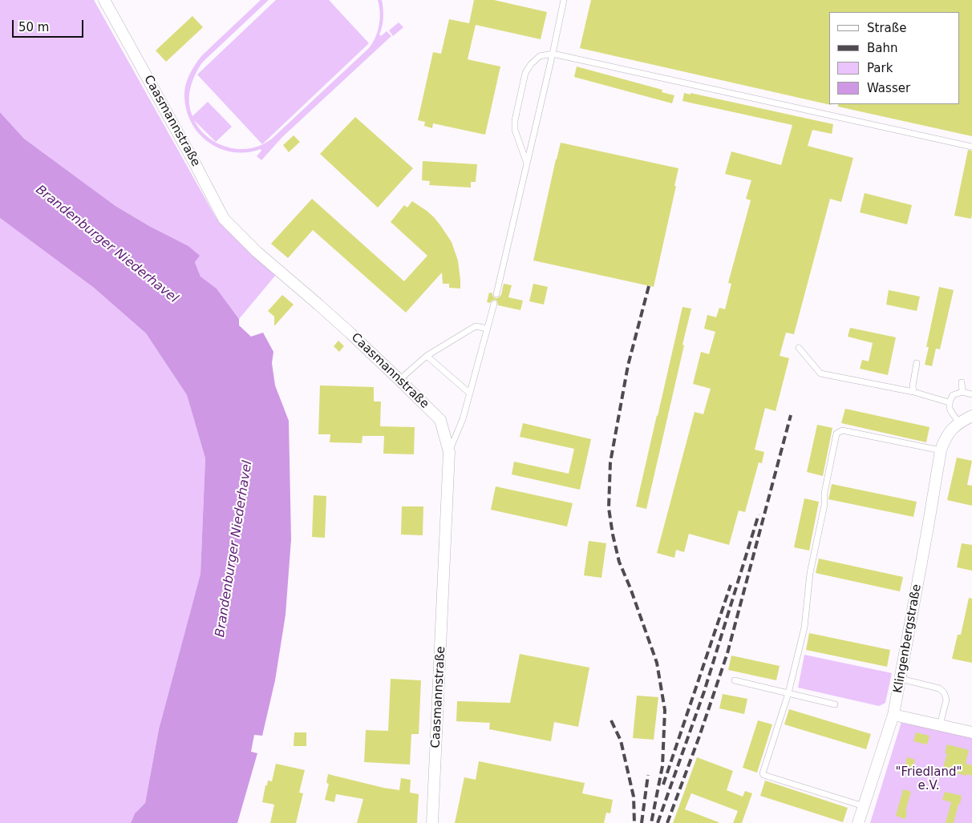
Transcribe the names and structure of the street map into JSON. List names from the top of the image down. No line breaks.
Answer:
{"streets":{"street":["Caasmannstraße","Klingenbergstraße"]},"water":["Brandenburger Niederhavel"],"parks":["\"Friedland\" e.V."],"legend":["Straße","Bahn","Park","Wasser"],"scale_bar":"50 m"}
